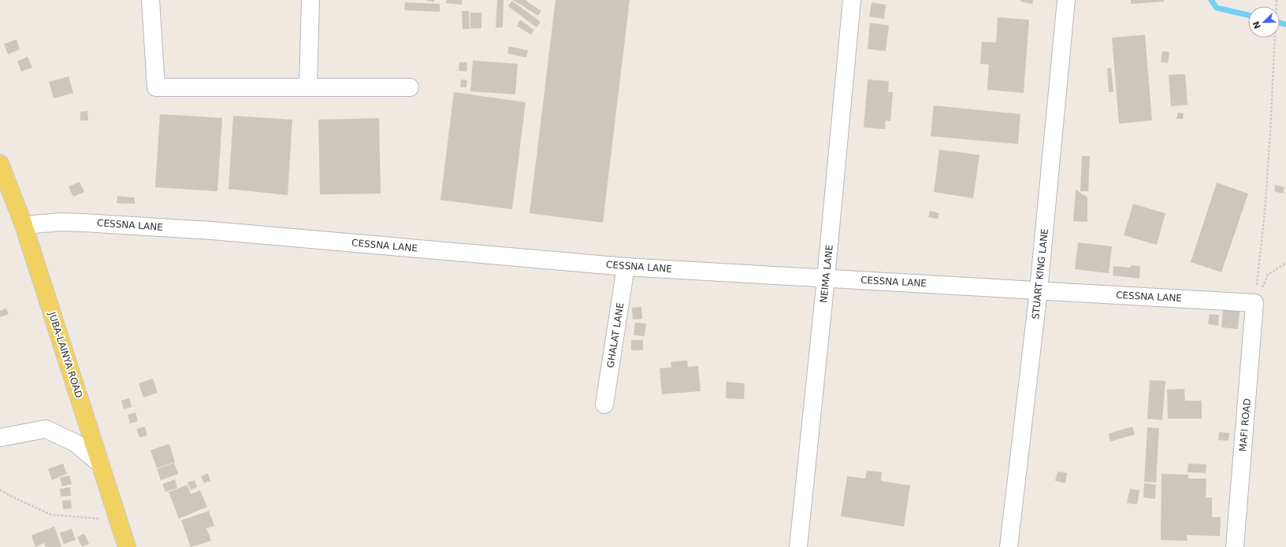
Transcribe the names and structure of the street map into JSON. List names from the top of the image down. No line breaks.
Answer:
{"streets":{"main road":["JUBA-LAINYA ROAD"],"street":["CESSNA LANE","NEIMA LANE","STUART KING LANE","GHALAT LANE","MAFI ROAD"]},"crossings":[["CESSNA LANE","NEIMA LANE"],["CESSNA LANE","STUART KING LANE"],["CESSNA LANE","GHALAT LANE"],["CESSNA LANE","JUBA-LAINYA ROAD"],["CESSNA LANE","MAFI ROAD"]],"north":"bottom left"}
